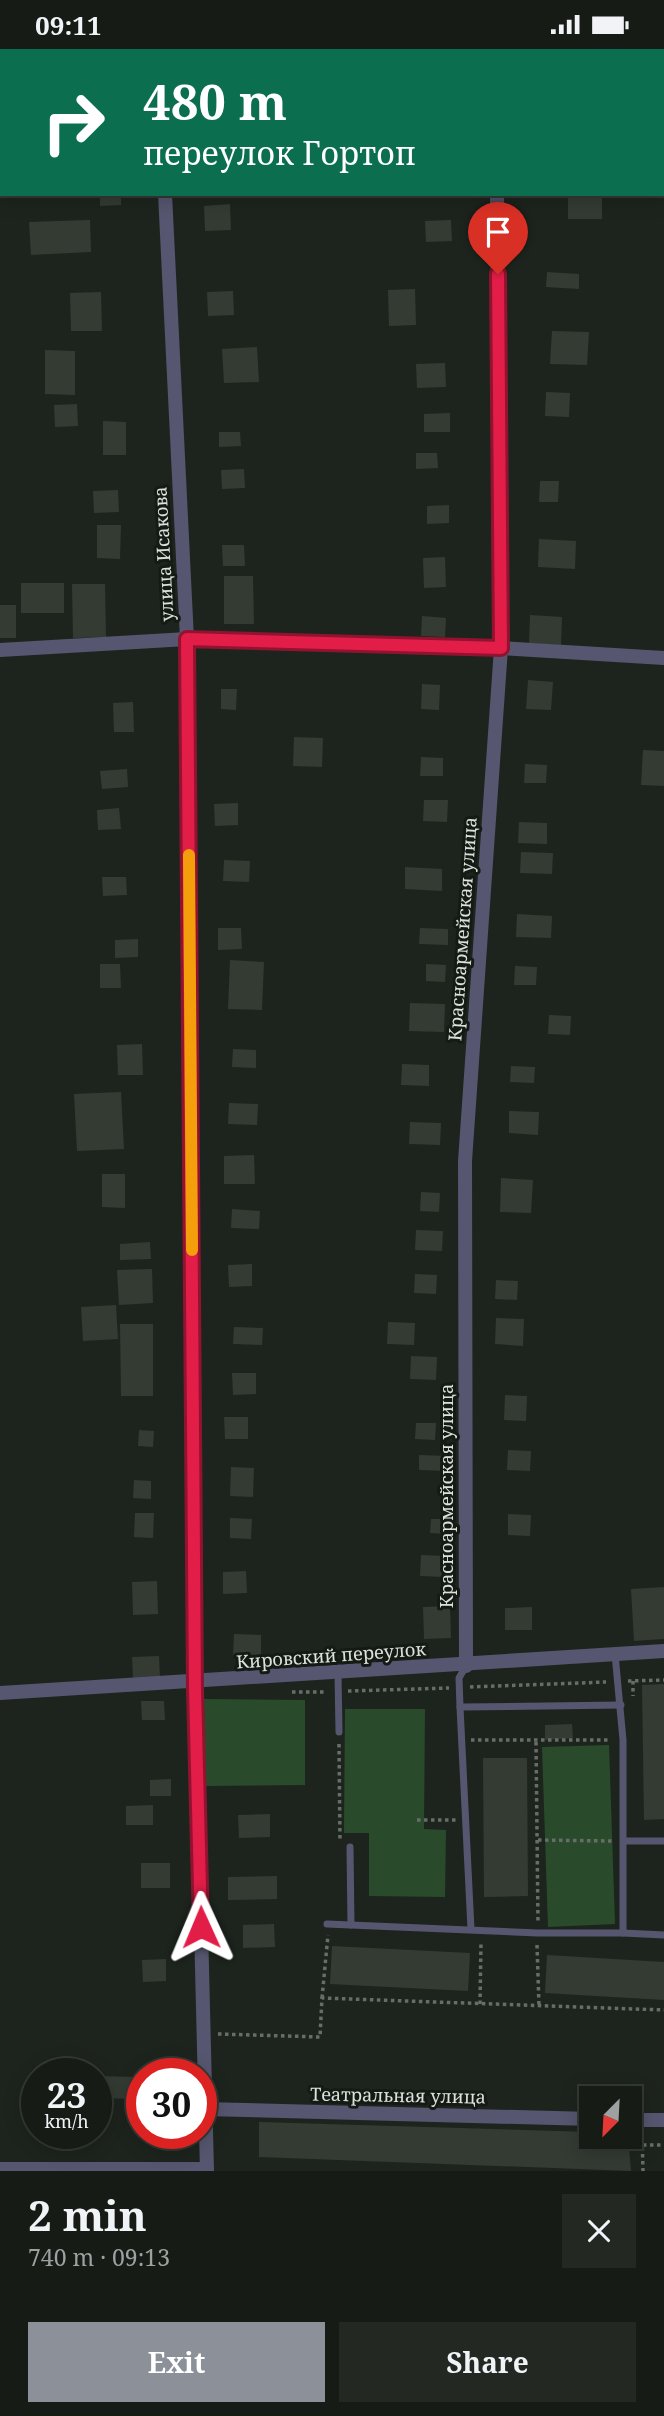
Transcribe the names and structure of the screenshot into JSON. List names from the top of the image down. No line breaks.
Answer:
{"streets":{"street":["улица Исакова","Красноармейская улица","Кировский переулок","Театральная улица"]},"crossings":[["улица Исакова","Кировский переулок"],["Красноармейская улица","Кировский переулок"]],"north":"bottom left","page":{"status":"09:11","turn":["480 m","переулок Гортоп"],"speed":"23 km/h","limit":"30","heading":["2 min","740 m · 09:13"],"buttons":["Exit","Share"]}}
